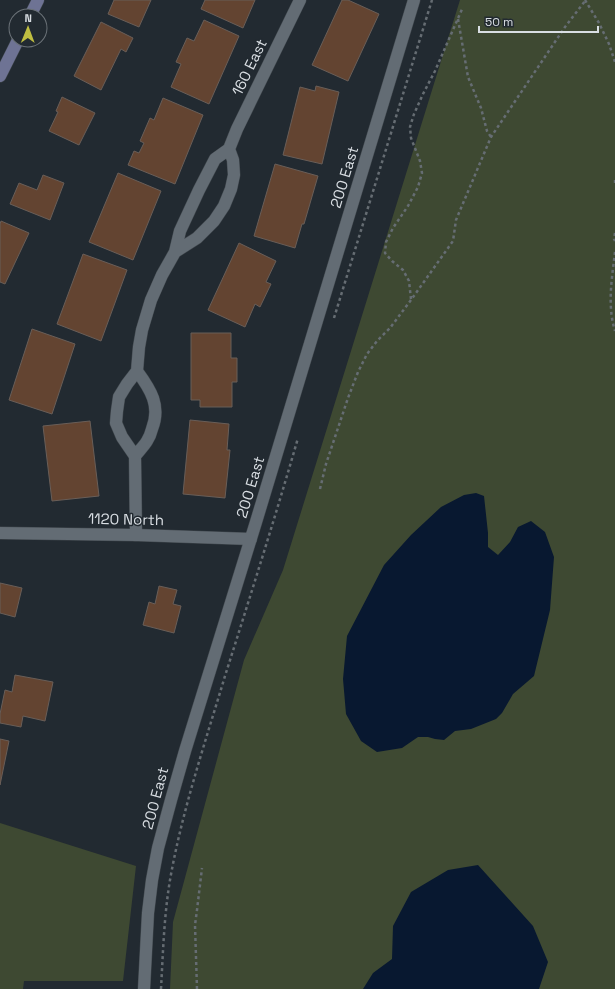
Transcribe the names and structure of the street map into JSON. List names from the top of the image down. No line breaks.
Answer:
{"streets":{"street":["160 East","200 East","1120 North"]},"crossings":[["200 East","1120 North"]],"scale_bar":"50 m","north":"top"}
